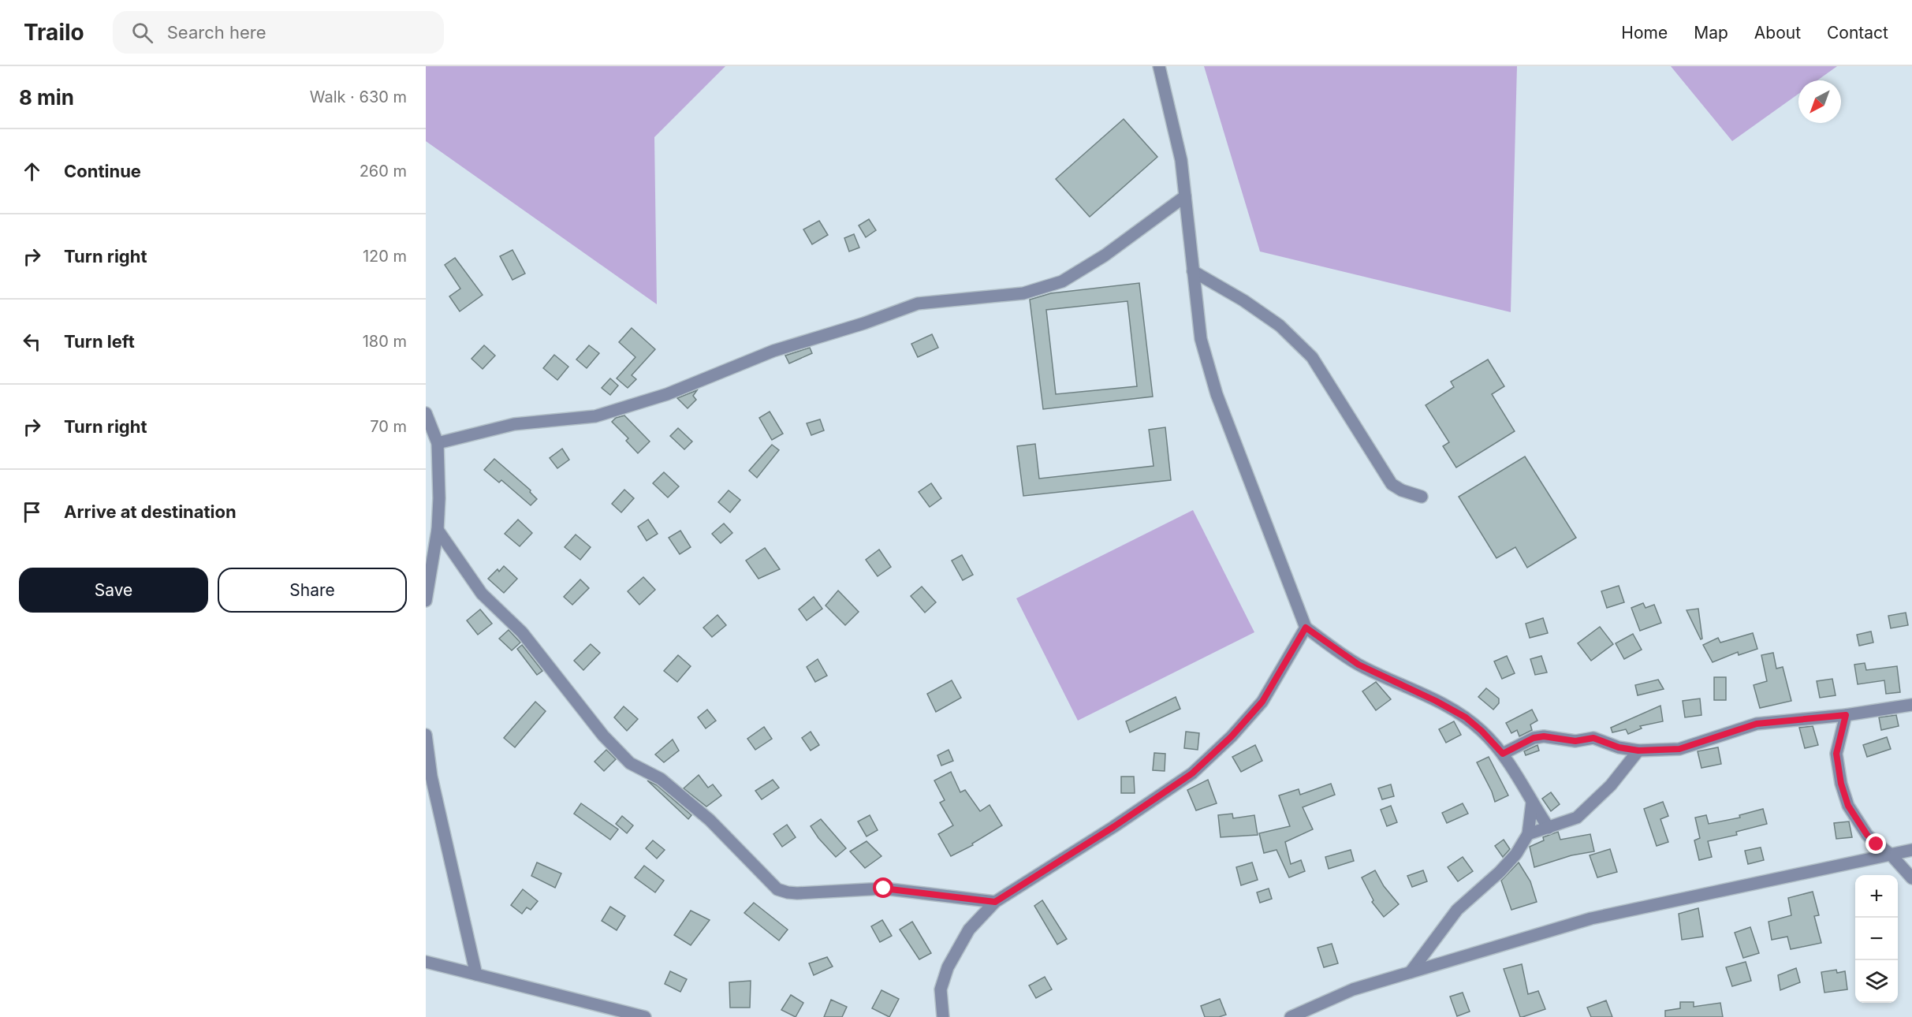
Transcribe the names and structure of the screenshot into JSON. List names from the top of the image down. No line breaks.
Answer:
{"north":"bottom left","page":{"header":"Trailo","search":"Search here","nav":["Home","Map","About","Contact"],"heading":["8 min","Walk · 630 m"],"list":[["Continue","260 m"],["Turn right","120 m"],["Turn left","180 m"],["Turn right","70 m"],"Arrive at destination"],"buttons":["Save","Share"],"map_buttons":["+","−"]}}
